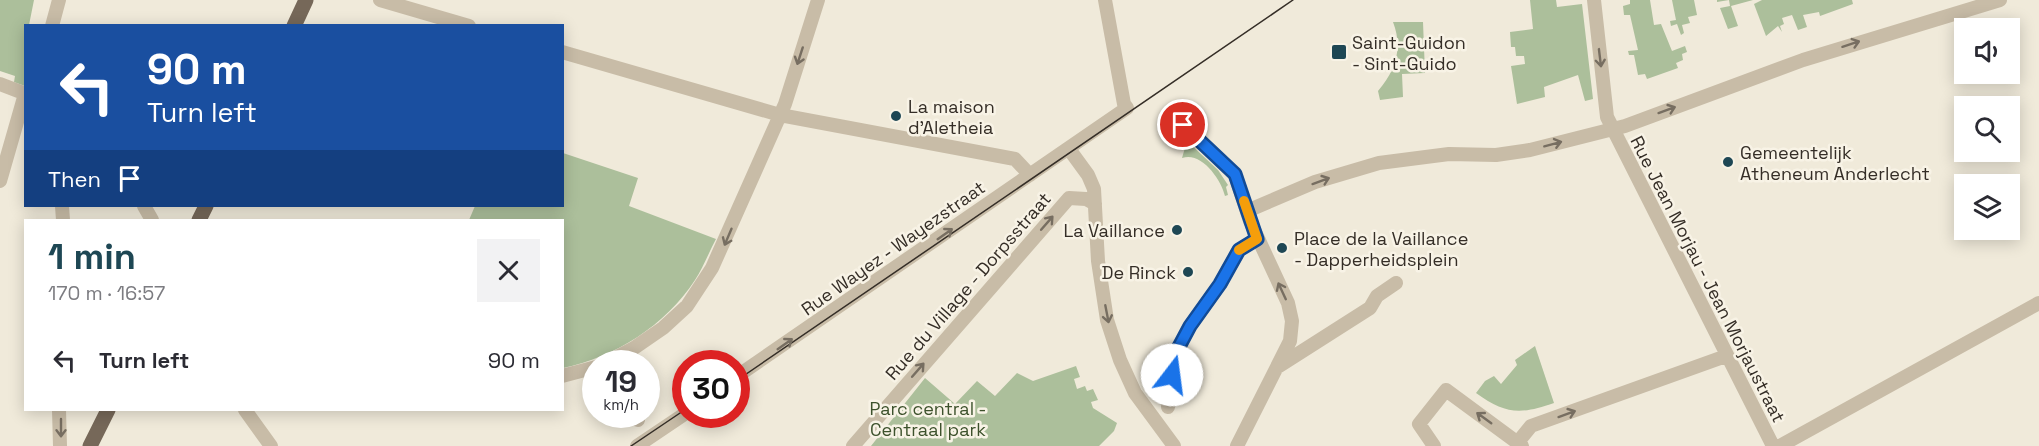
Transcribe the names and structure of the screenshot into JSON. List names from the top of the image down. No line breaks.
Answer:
{"streets":{"street":["Rue Wayez - Wayezstraat","Rue Jean Morjau - Jean Morjaustraat","Rue du Village - Dorpsstraat"]},"one_way":["Rue Wayez - Wayezstraat","Rue du Village - Dorpsstraat"],"parks":["Parc central - Centraal park"],"places":{"transit":["Saint-Guidon - Sint-Guido"],"other":["La maison d'Aletheia","Gemeentelijk Atheneum Anderlecht","La Vaillance","Place de la Vaillance - Dapperheidsplein","De Rinck"]},"page":{"turn":["90 m","Turn left"],"then":"Then","heading":["1 min","170 m · 16:57"],"list":[{"name":"Turn left","value":"90 m"}],"speed":"19 km/h","limit":"30"}}
